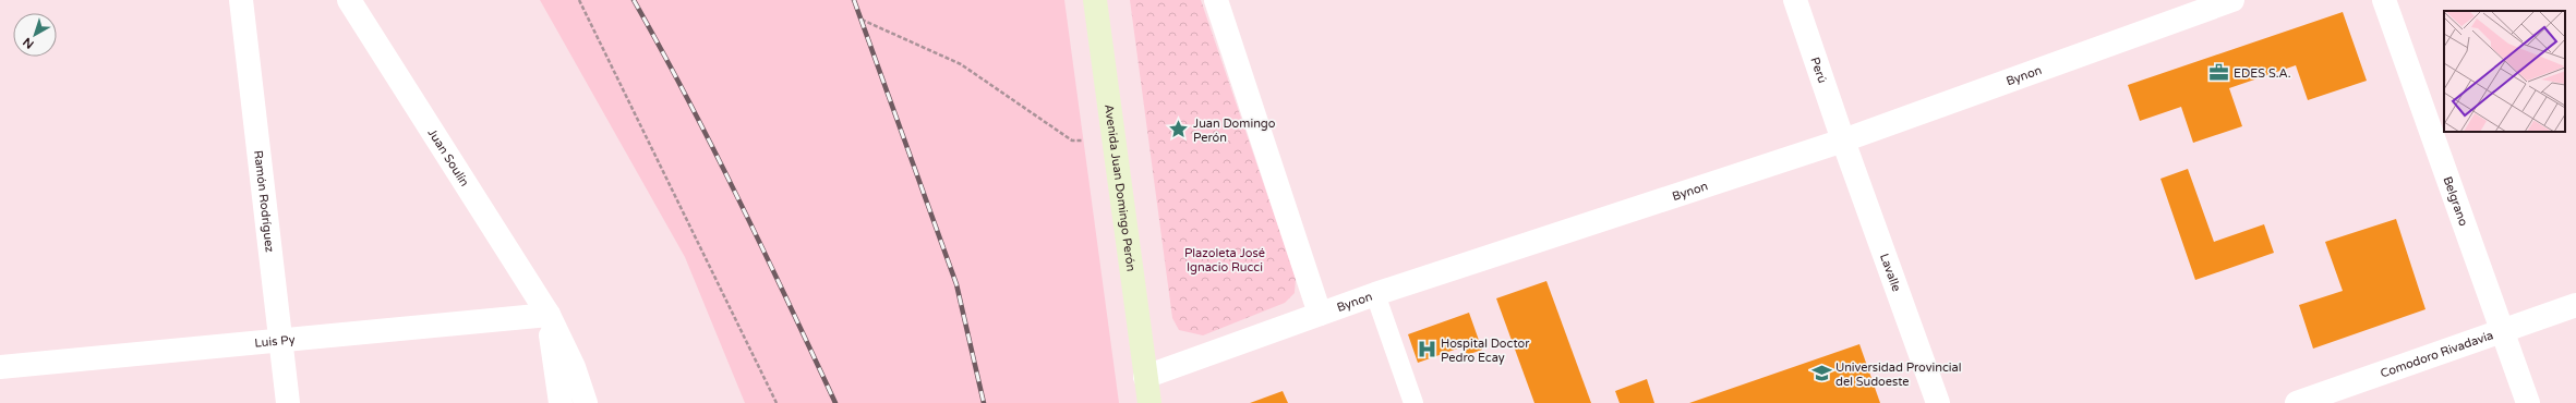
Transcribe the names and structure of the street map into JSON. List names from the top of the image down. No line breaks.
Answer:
{"streets":{"main road":["Avenida Juan Domingo Perón"],"street":["Perú","Bynon","Juan Soulín","Ramón Rodríguez","Belgrano","Lavalle","Luis Py","Comodoro Rivadavia"]},"crossings":[["Perú","Bynon"],["Perú","Lavalle"],["Bynon","Avenida Juan Domingo Perón"],["Bynon","Lavalle"],["Juan Soulín","Luis Py"],["Ramón Rodríguez","Luis Py"],["Belgrano","Comodoro Rivadavia"]],"parks":["Plazoleta José Ignacio Rucci"],"places":{"office":["EDES S.A."],"place":["Juan Domingo Perón"],"hospital":["Hospital Doctor Pedro Ecay"],"school or university":["Universidad Provincial del Sudoeste"]},"north":"bottom left"}
